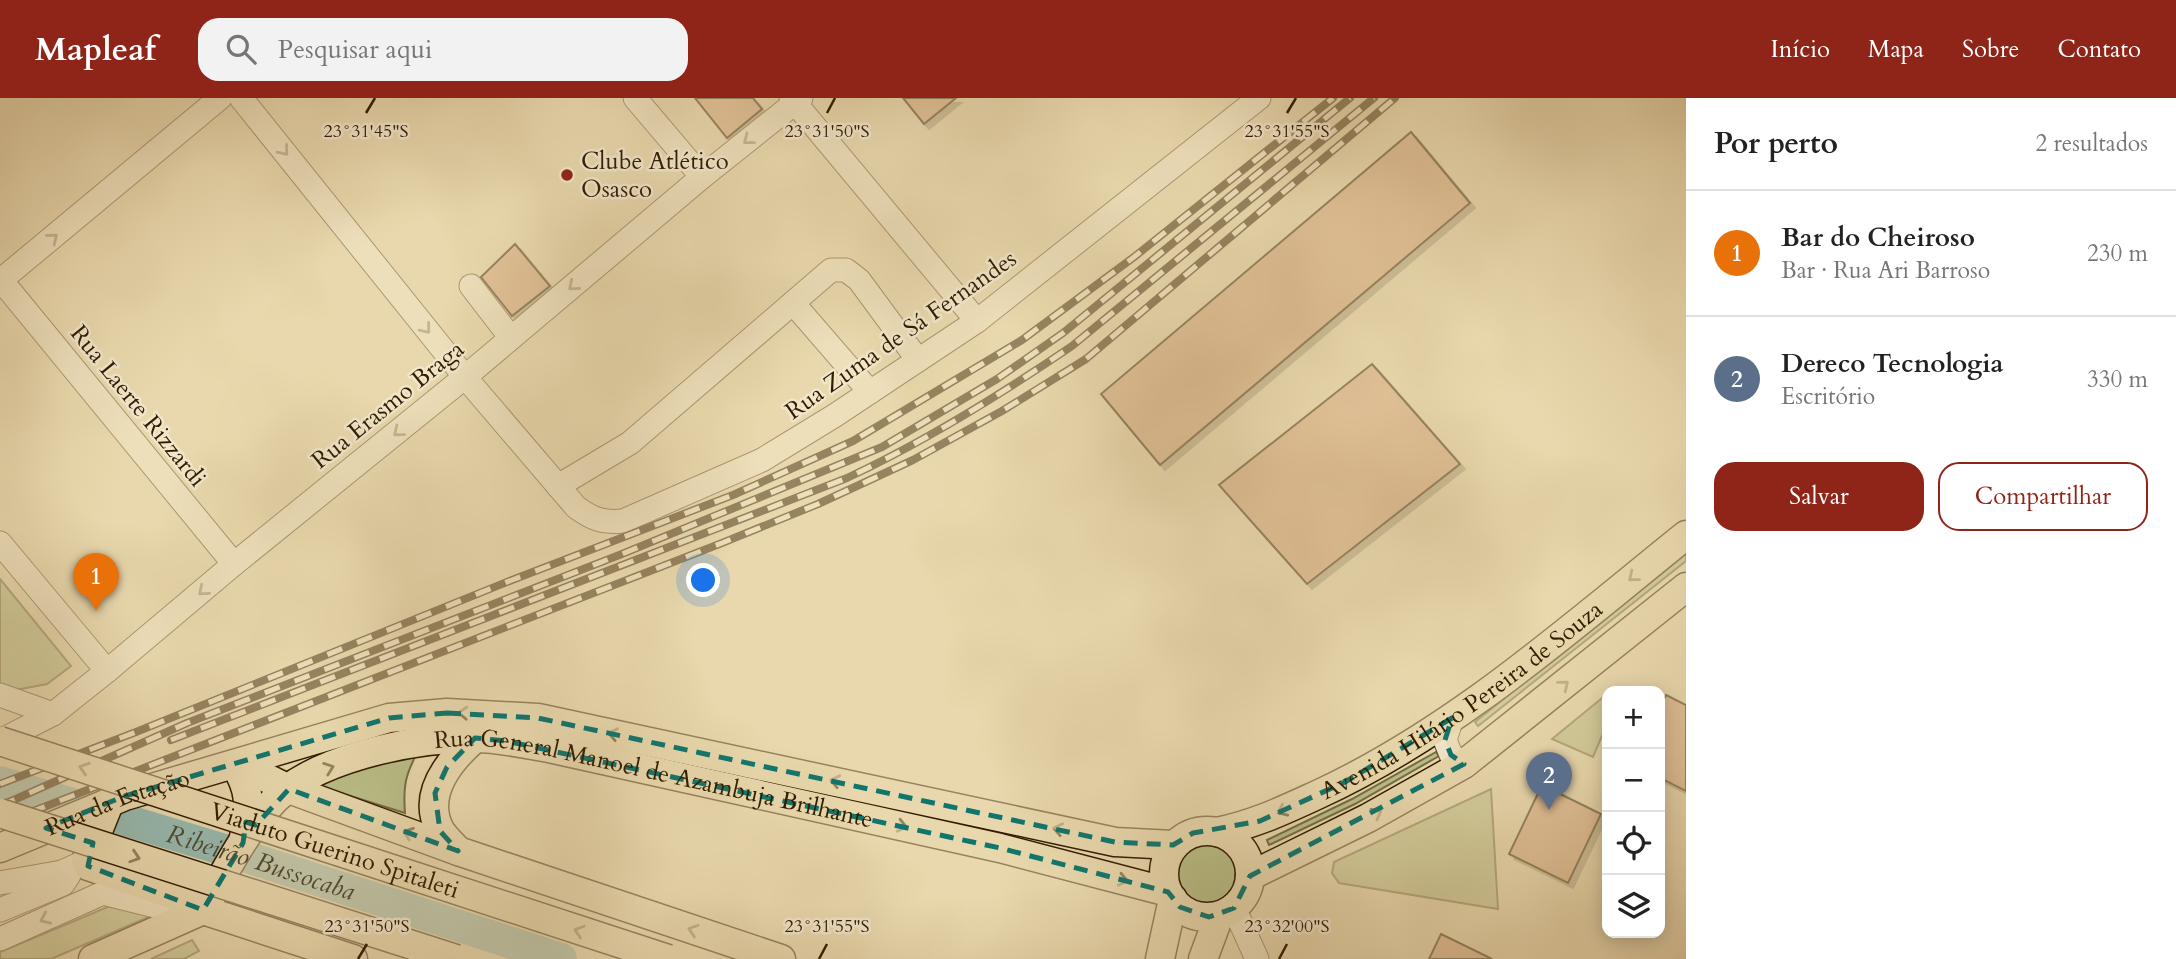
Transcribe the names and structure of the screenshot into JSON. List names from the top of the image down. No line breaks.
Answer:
{"streets":{"main road":["Avenida Hilário Pereira de Souza","Rua General Manoel de Azambuja Brilhante","Rua da Estação","Viaduto Guerino Spitaleti"],"street":["Rua Zuma de Sá Fernandes","Rua Erasmo Braga","Rua Laerte Rizzardi"]},"crossings":[["Rua Erasmo Braga","Rua Laerte Rizzardi"],["Rua Erasmo Braga","Viaduto Guerino Spitaleti"],["Avenida Hilário Pereira de Souza","Rua General Manoel de Azambuja Brilhante"],["Rua General Manoel de Azambuja Brilhante","Rua da Estação"]],"one_way":["Rua Erasmo Braga"],"water":["Ribeirão Bussocaba"],"places":["Clube Atlético Osasco"],"page":{"header":"Mapleaf","search":"Pesquisar aqui","nav":["Início","Mapa","Sobre","Contato"],"heading":["Por perto","2 resultados"],"list":[{"mark":"1","name":"Bar do Cheiroso","note":"Bar · Rua Ari Barroso","value":"230 m"},{"mark":"2","name":"Dereco Tecnologia","note":"Escritório","value":"330 m"}],"buttons":["Salvar","Compartilhar"],"pins":["1","2"],"map_buttons":["+","−"]},"coordinates":["23°31'45\"S","23°31'50\"S","23°31'55\"S","23°32'00\"S"]}
